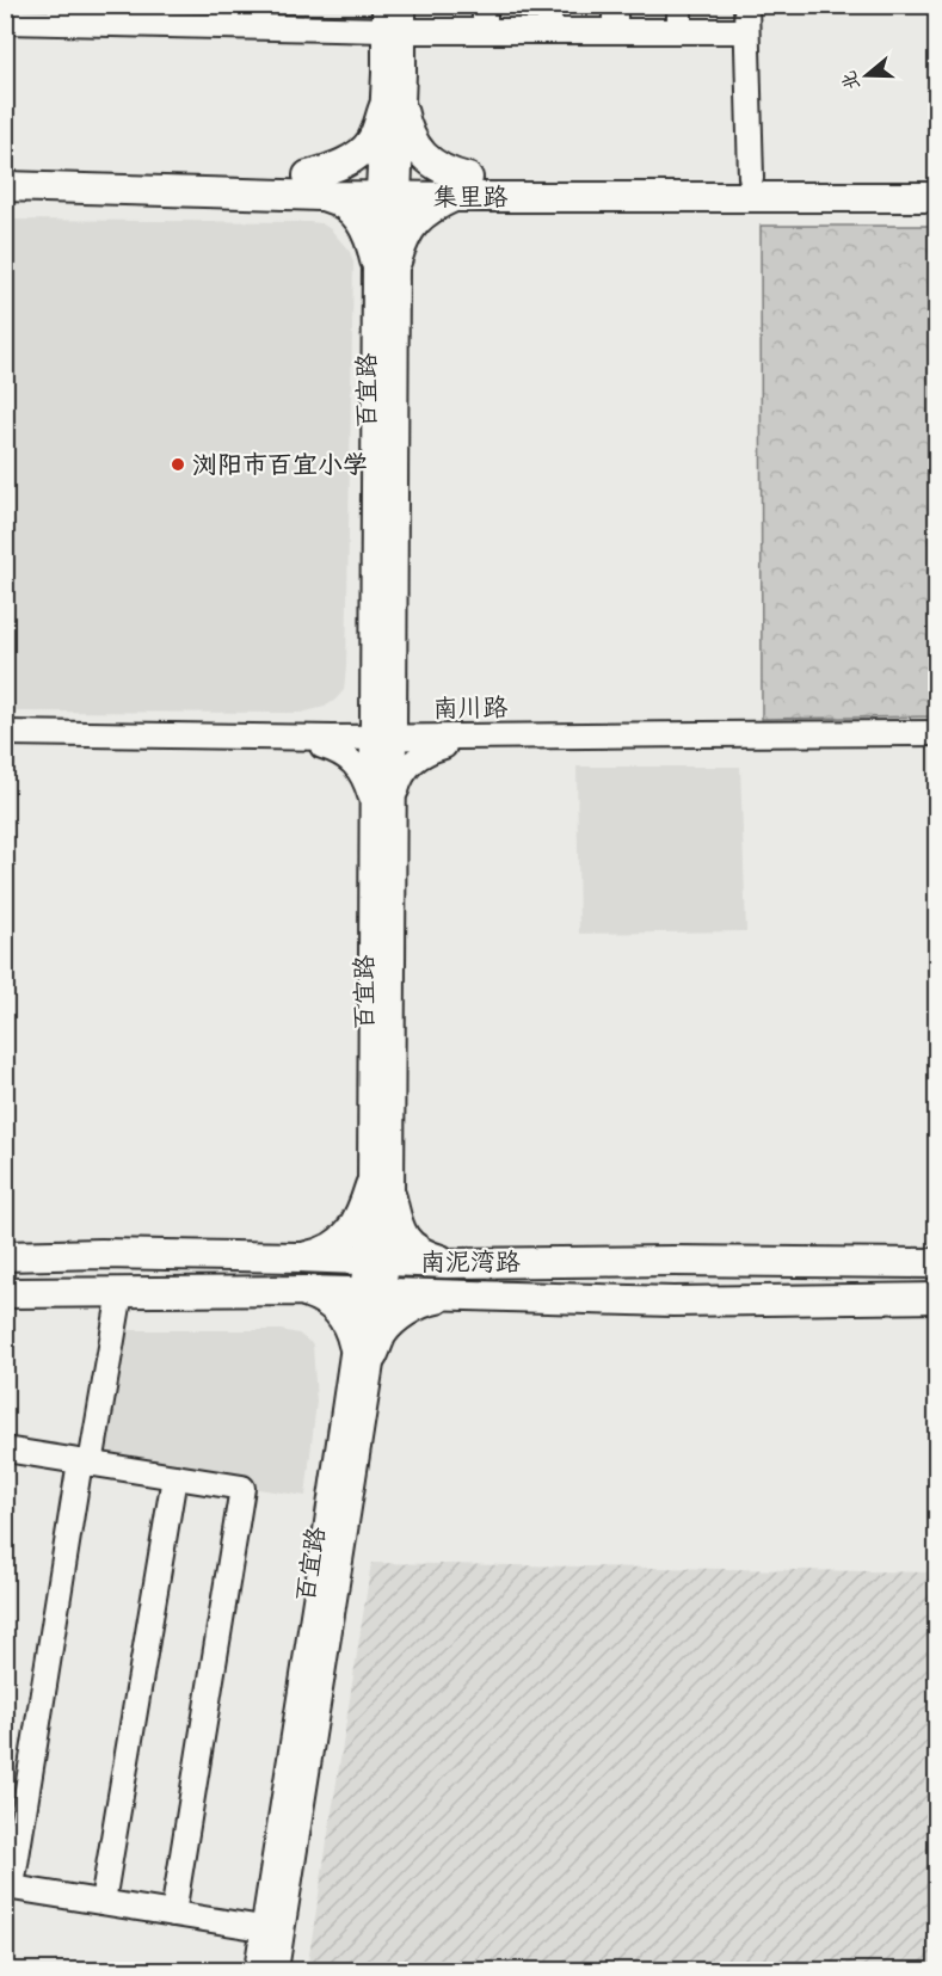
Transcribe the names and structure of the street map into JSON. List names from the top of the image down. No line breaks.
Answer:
{"streets":{"main road":["集里路","南泥湾路"],"street":["百宜路","南川路"]},"crossings":[["集里路","百宜路"],["百宜路","南川路"],["百宜路","南泥湾路"]],"places":["浏阳市百宜小学"],"north":"left"}
